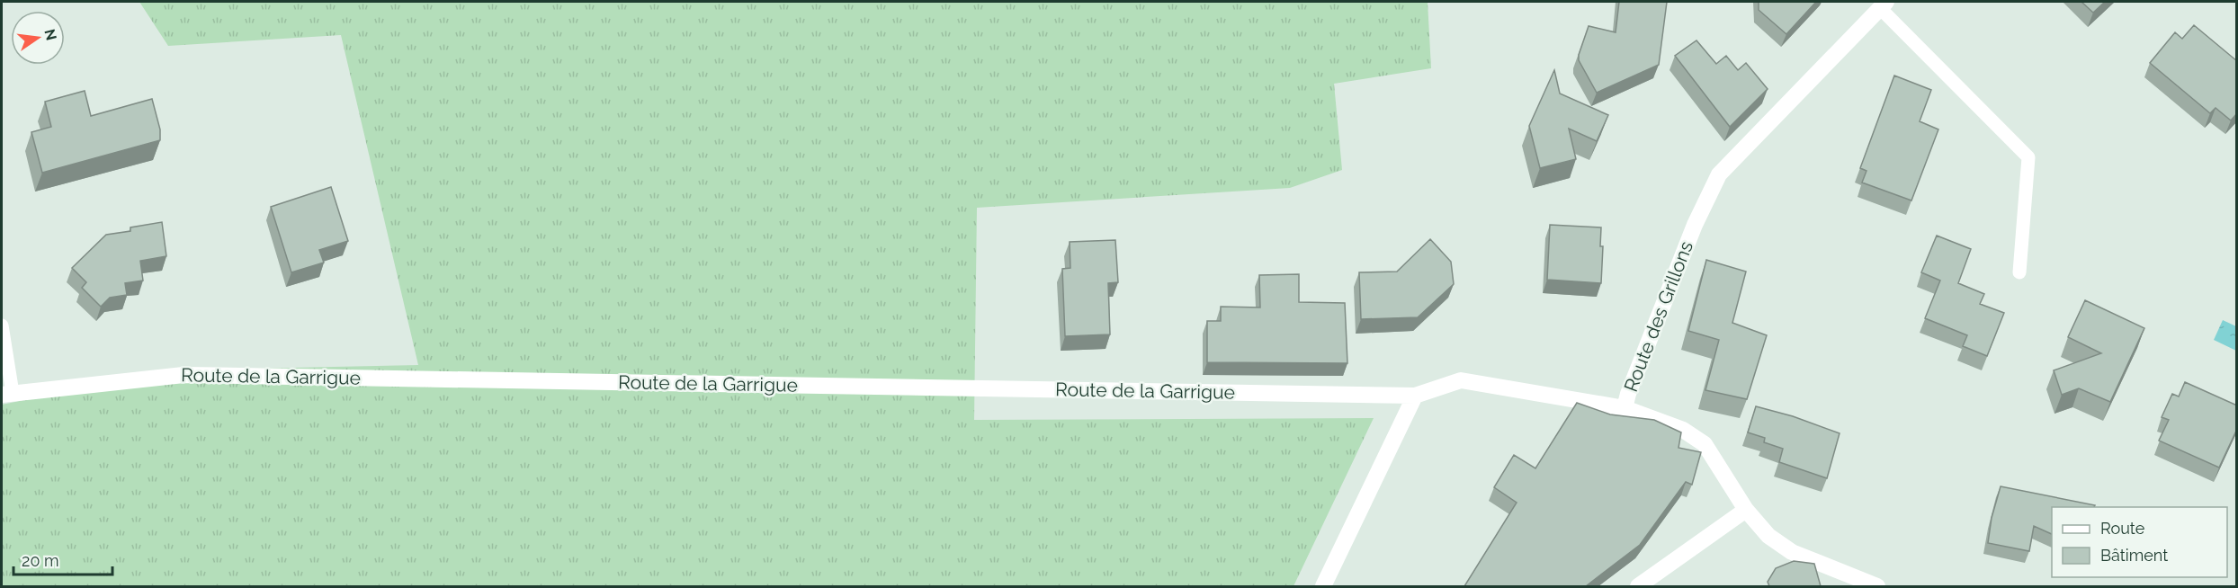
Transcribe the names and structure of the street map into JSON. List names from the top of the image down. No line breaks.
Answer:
{"streets":{"street":["Route des Grillons","Route de la Garrigue"]},"crossings":[["Route des Grillons","Route de la Garrigue"]],"legend":["Route","Bâtiment"],"scale_bar":"20 m","north":"right"}
